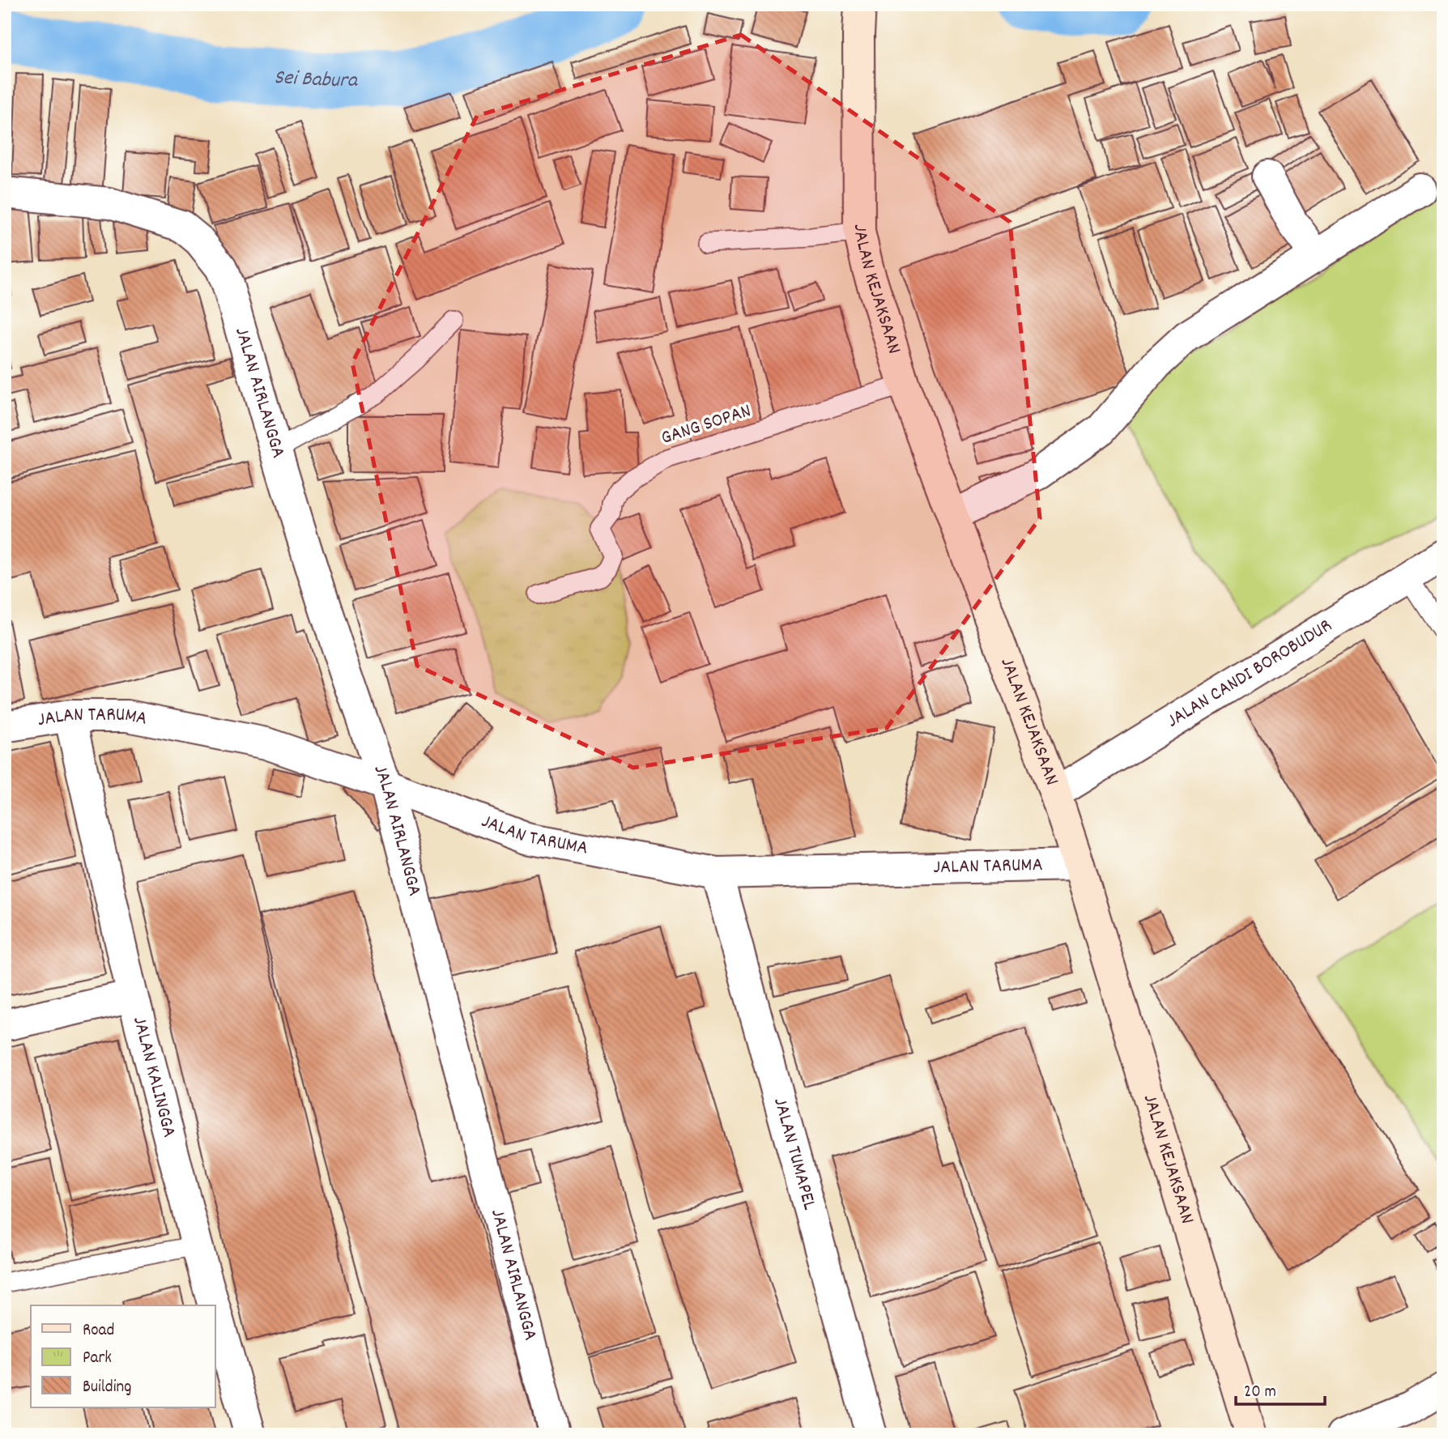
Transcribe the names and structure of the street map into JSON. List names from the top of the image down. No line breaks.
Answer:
{"streets":{"main road":["JALAN KEJAKSAAN"],"street":["JALAN AIRLANGGA","JALAN CANDI BOROBUDUR","JALAN TARUMA","JALAN KALINGGA","JALAN TUMAPEL"],"lane":["GANG SOPAN"]},"crossings":[["JALAN KEJAKSAAN","GANG SOPAN"],["JALAN KEJAKSAAN","JALAN CANDI BOROBUDUR"],["JALAN KEJAKSAAN","JALAN TARUMA"],["JALAN AIRLANGGA","JALAN TARUMA"],["JALAN TARUMA","JALAN KALINGGA"],["JALAN TARUMA","JALAN TUMAPEL"]],"water":["Sei Babura"],"legend":["Road","Park","Building"],"scale_bar":"20 m"}
